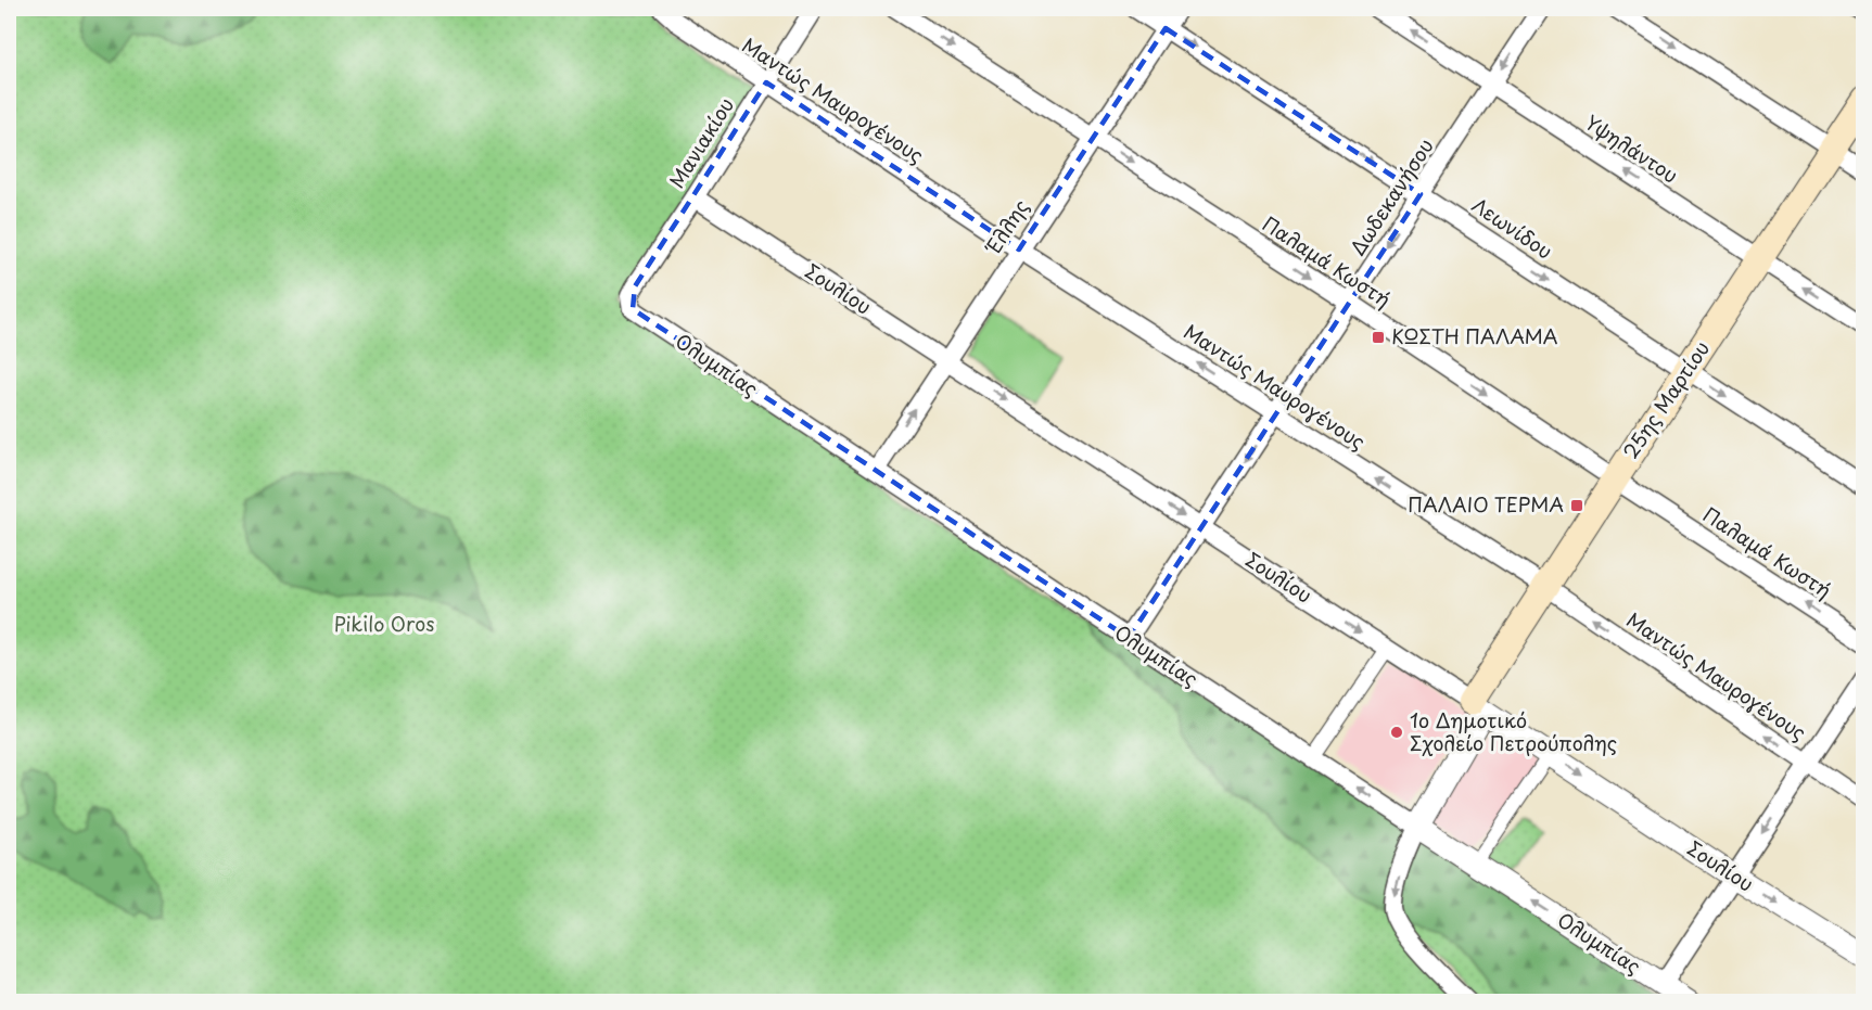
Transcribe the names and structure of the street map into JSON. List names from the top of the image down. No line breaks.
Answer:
{"streets":{"main road":["25ης Μαρτίου"],"street":["Μαντώς Μαυρογένους","Μανιακίου","Υψηλάντου","Δωδεκανήσου","Έλλης","Λεωνίδου","Παλαμά Κωστή","Σουλίου","Ολυμπίας"]},"crossings":[["Μαντώς Μαυρογένους","Μανιακίου"],["Μαντώς Μαυρογένους","Δωδεκανήσου"],["Μαντώς Μαυρογένους","Έλλης"],["Μαντώς Μαυρογένους","25ης Μαρτίου"],["Μανιακίου","Σουλίου"],["Μανιακίου","Ολυμπίας"],["Υψηλάντου","Δωδεκανήσου"],["Υψηλάντου","25ης Μαρτίου"],["Δωδεκανήσου","Λεωνίδου"],["Δωδεκανήσου","Παλαμά Κωστή"],["Δωδεκανήσου","Σουλίου"],["Δωδεκανήσου","Ολυμπίας"],["Έλλης","Λεωνίδου"],["Έλλης","Παλαμά Κωστή"],["Έλλης","Σουλίου"],["Έλλης","Ολυμπίας"],["Λεωνίδου","25ης Μαρτίου"],["Παλαμά Κωστή","25ης Μαρτίου"],["Σουλίου","25ης Μαρτίου"]],"one_way":["Μαντώς Μαυρογένους","Δωδεκανήσου","Λεωνίδου","Σουλίου"],"parks":["Pikilo Oros"],"places":{"transit":["ΚΩΣΤΗ ΠΑΛΑΜΑ","ΠΑΛΑΙΟ ΤΕΡΜΑ"],"other":["1ο Δημοτικό Σχολείο Πετρούπολης"]}}
